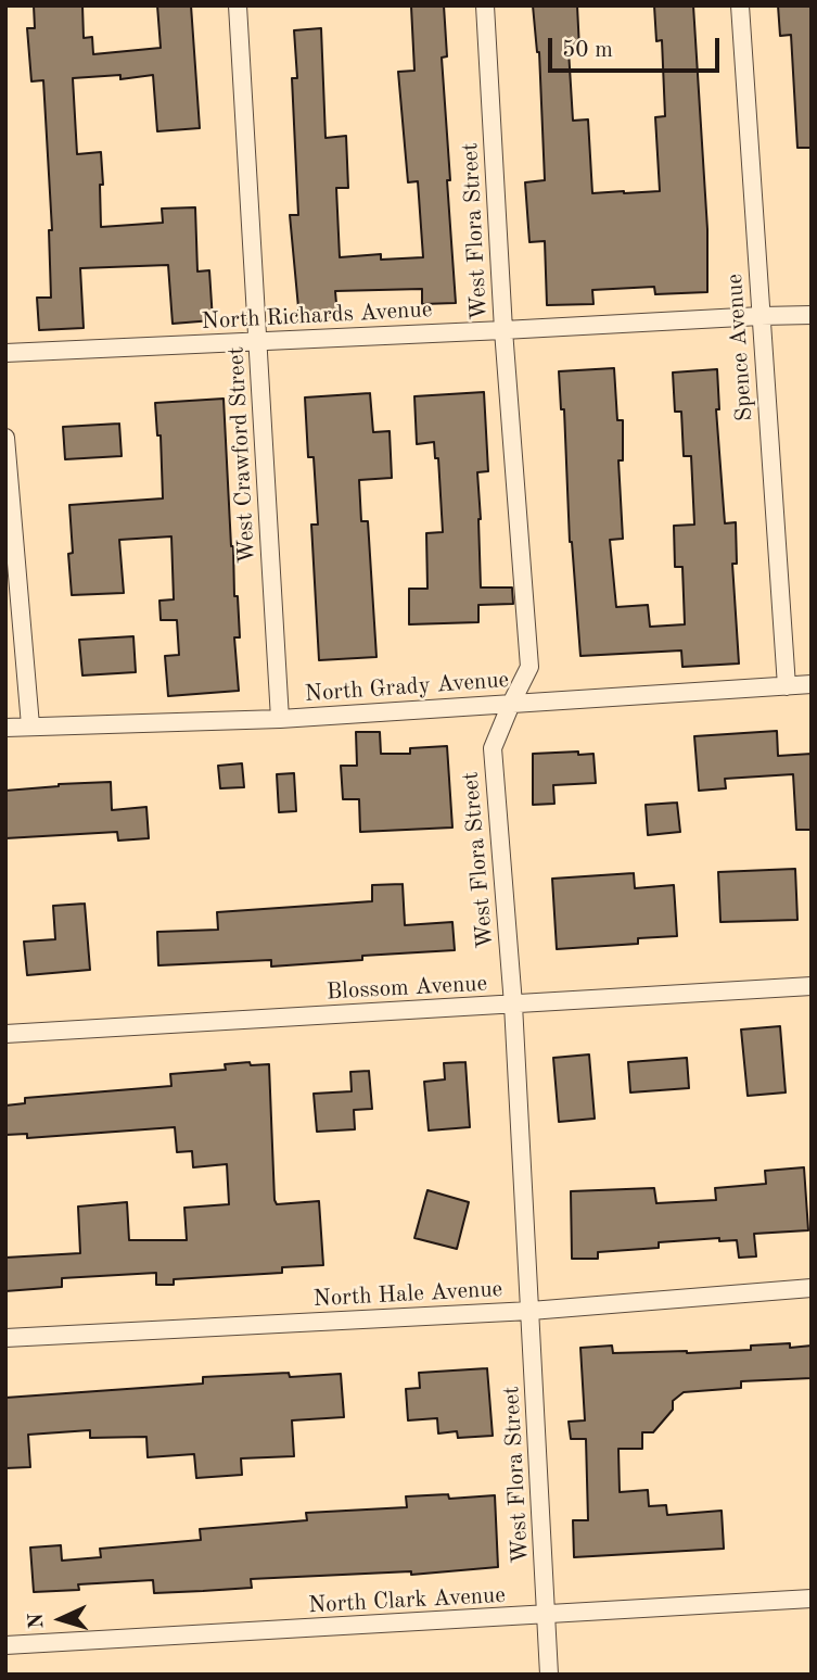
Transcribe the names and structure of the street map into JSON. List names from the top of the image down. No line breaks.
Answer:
{"streets":{"street":["West Flora Street","North Richards Avenue","Spence Avenue","West Crawford Street","North Grady Avenue","Blossom Avenue","North Hale Avenue","North Clark Avenue"]},"crossings":[["West Flora Street","North Richards Avenue"],["West Flora Street","North Grady Avenue"],["West Flora Street","Blossom Avenue"],["West Flora Street","North Hale Avenue"],["West Flora Street","North Clark Avenue"],["North Richards Avenue","Spence Avenue"],["North Richards Avenue","West Crawford Street"],["Spence Avenue","North Grady Avenue"],["West Crawford Street","North Grady Avenue"]],"scale_bar":"50 m","north":"left"}
